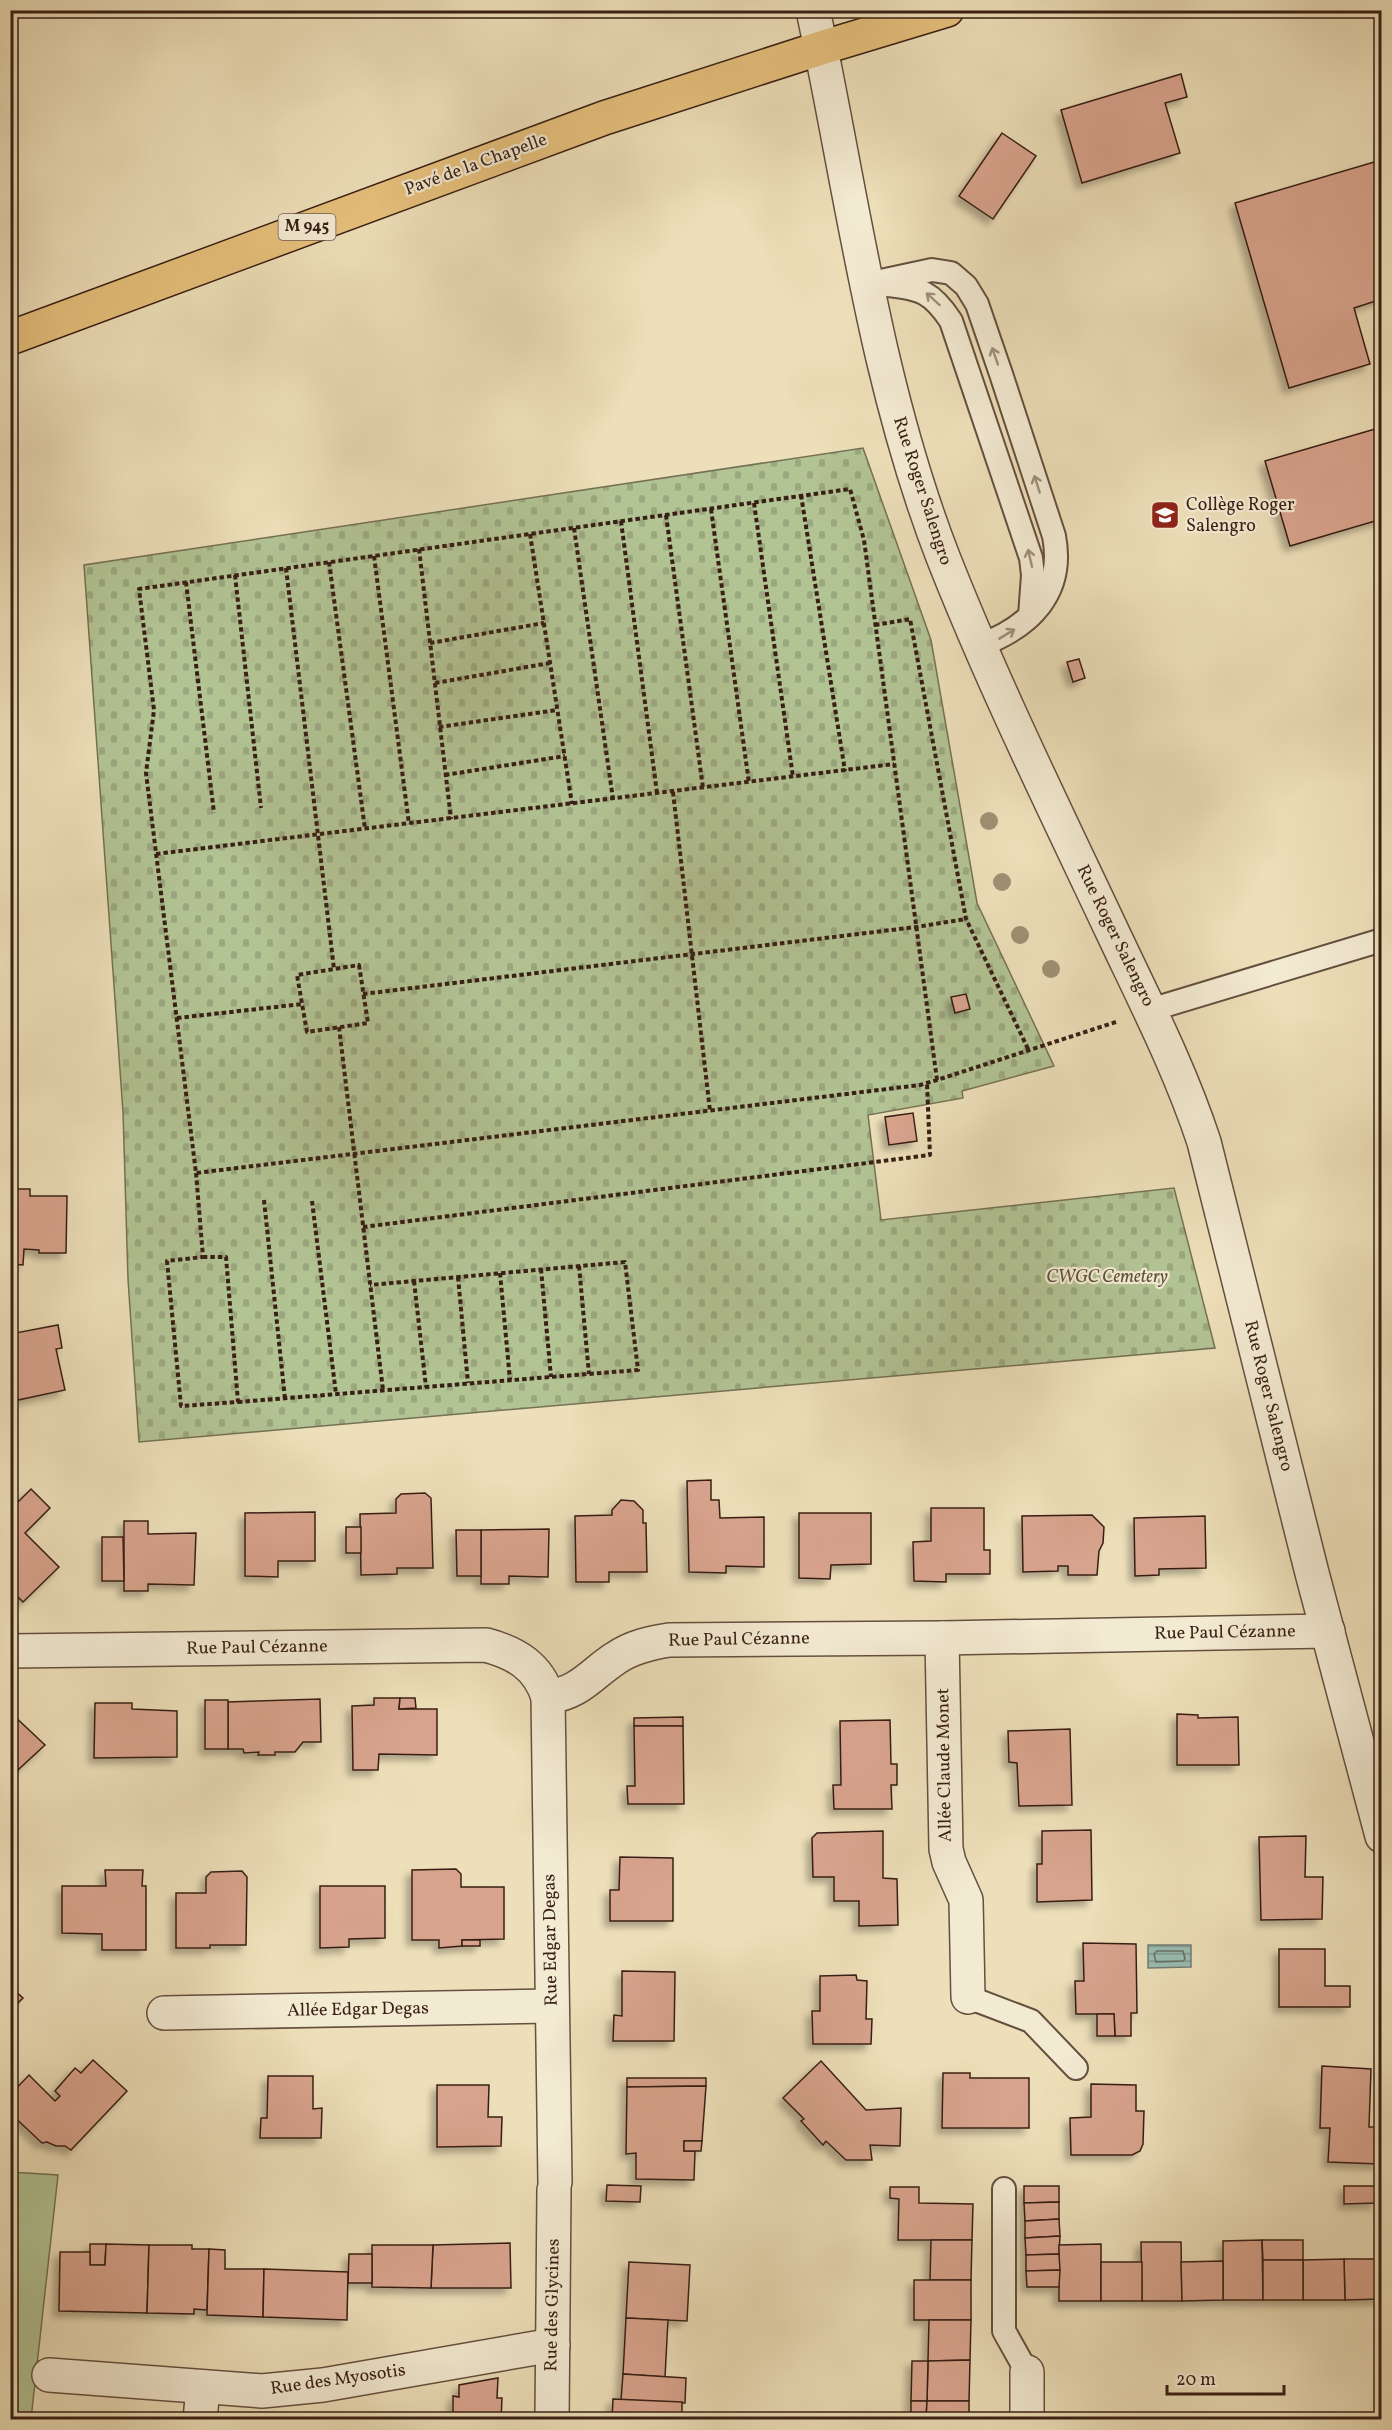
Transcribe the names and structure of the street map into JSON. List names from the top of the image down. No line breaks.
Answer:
{"streets":{"main road":["Pavé de la Chapelle","M 945"],"street":["Rue Roger Salengro","Rue Paul Cézanne","Allée Claude Monet","Rue Edgar Degas","Allée Edgar Degas","Rue des Glycines","Rue des Myosotis"]},"crossings":[["Pavé de la Chapelle","Rue Roger Salengro"],["Rue Roger Salengro","Rue Paul Cézanne"],["Rue Paul Cézanne","Allée Claude Monet"],["Rue Paul Cézanne","Rue Edgar Degas"],["Rue Edgar Degas","Allée Edgar Degas"],["Rue Edgar Degas","Rue des Glycines"],["Rue des Glycines","Rue des Myosotis"]],"parks":["CWGC Cemetery"],"places":{"school or university":["Collège Roger Salengro"]},"scale_bar":"20 m"}
